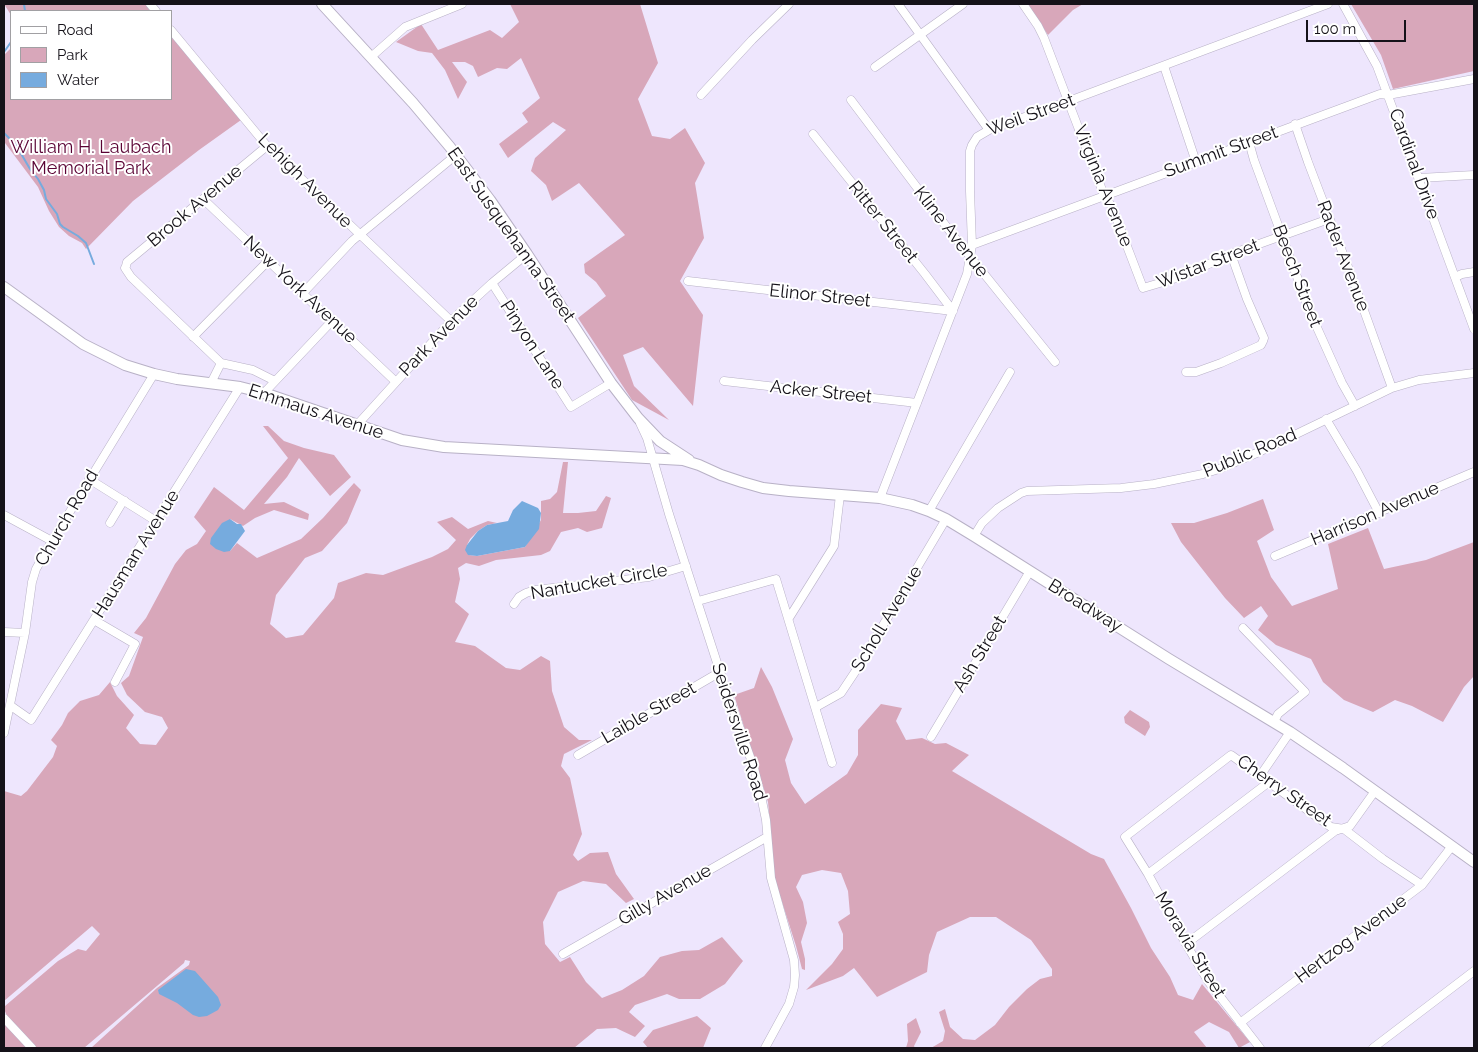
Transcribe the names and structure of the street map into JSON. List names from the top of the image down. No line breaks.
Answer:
{"streets":{"main road":["East Susquehanna Street","Emmaus Avenue","Broadway"],"street":["Weil Street","Summit Street","Cardinal Drive","Lehigh Avenue","Virginia Avenue","Brook Avenue","Ritter Street","Kline Avenue","Rader Avenue","Wistar Street","Beech Street","New York Avenue","Elinor Street","Park Avenue","Pinyon Lane","Acker Street","Public Road","Harrison Avenue","Church Road","Hausman Avenue","Nantucket Circle","Scholl Avenue","Ash Street","Laible Street","Seidersville Road","Cherry Street","Gilly Avenue","Hertzog Avenue","Moravia Street"]},"crossings":[["Weil Street","Summit Street"],["Weil Street","Virginia Avenue"],["Weil Street","Ritter Street"],["Weil Street","Kline Avenue"],["Weil Street","Elinor Street"],["Weil Street","Acker Street"],["Weil Street","Broadway"],["Summit Street","Cardinal Drive"],["Summit Street","Virginia Avenue"],["Summit Street","Rader Avenue"],["Summit Street","Beech Street"],["Lehigh Avenue","Brook Avenue"],["Lehigh Avenue","Park Avenue"],["Virginia Avenue","Wistar Street"],["Brook Avenue","New York Avenue"],["Ritter Street","Elinor Street"],["East Susquehanna Street","Park Avenue"],["East Susquehanna Street","Pinyon Lane"],["East Susquehanna Street","Broadway"],["East Susquehanna Street","Seidersville Road"],["Rader Avenue","Wistar Street"],["Rader Avenue","Public Road"],["Wistar Street","Beech Street"],["Beech Street","Public Road"],["New York Avenue","Park Avenue"],["Park Avenue","Pinyon Lane"],["Park Avenue","Emmaus Avenue"],["Emmaus Avenue","Church Road"],["Emmaus Avenue","Hausman Avenue"],["Emmaus Avenue","Broadway"],["Emmaus Avenue","Seidersville Road"],["Public Road","Broadway"],["Church Road","Hausman Avenue"],["Nantucket Circle","Seidersville Road"],["Broadway","Scholl Avenue"],["Broadway","Ash Street"],["Broadway","Seidersville Road"],["Broadway","Hertzog Avenue"],["Laible Street","Seidersville Road"],["Seidersville Road","Gilly Avenue"],["Cherry Street","Hertzog Avenue"],["Cherry Street","Moravia Street"],["Hertzog Avenue","Moravia Street"]],"parks":["William H. Laubach Memorial Park"],"legend":["Road","Park","Water"],"scale_bar":"100 m"}
